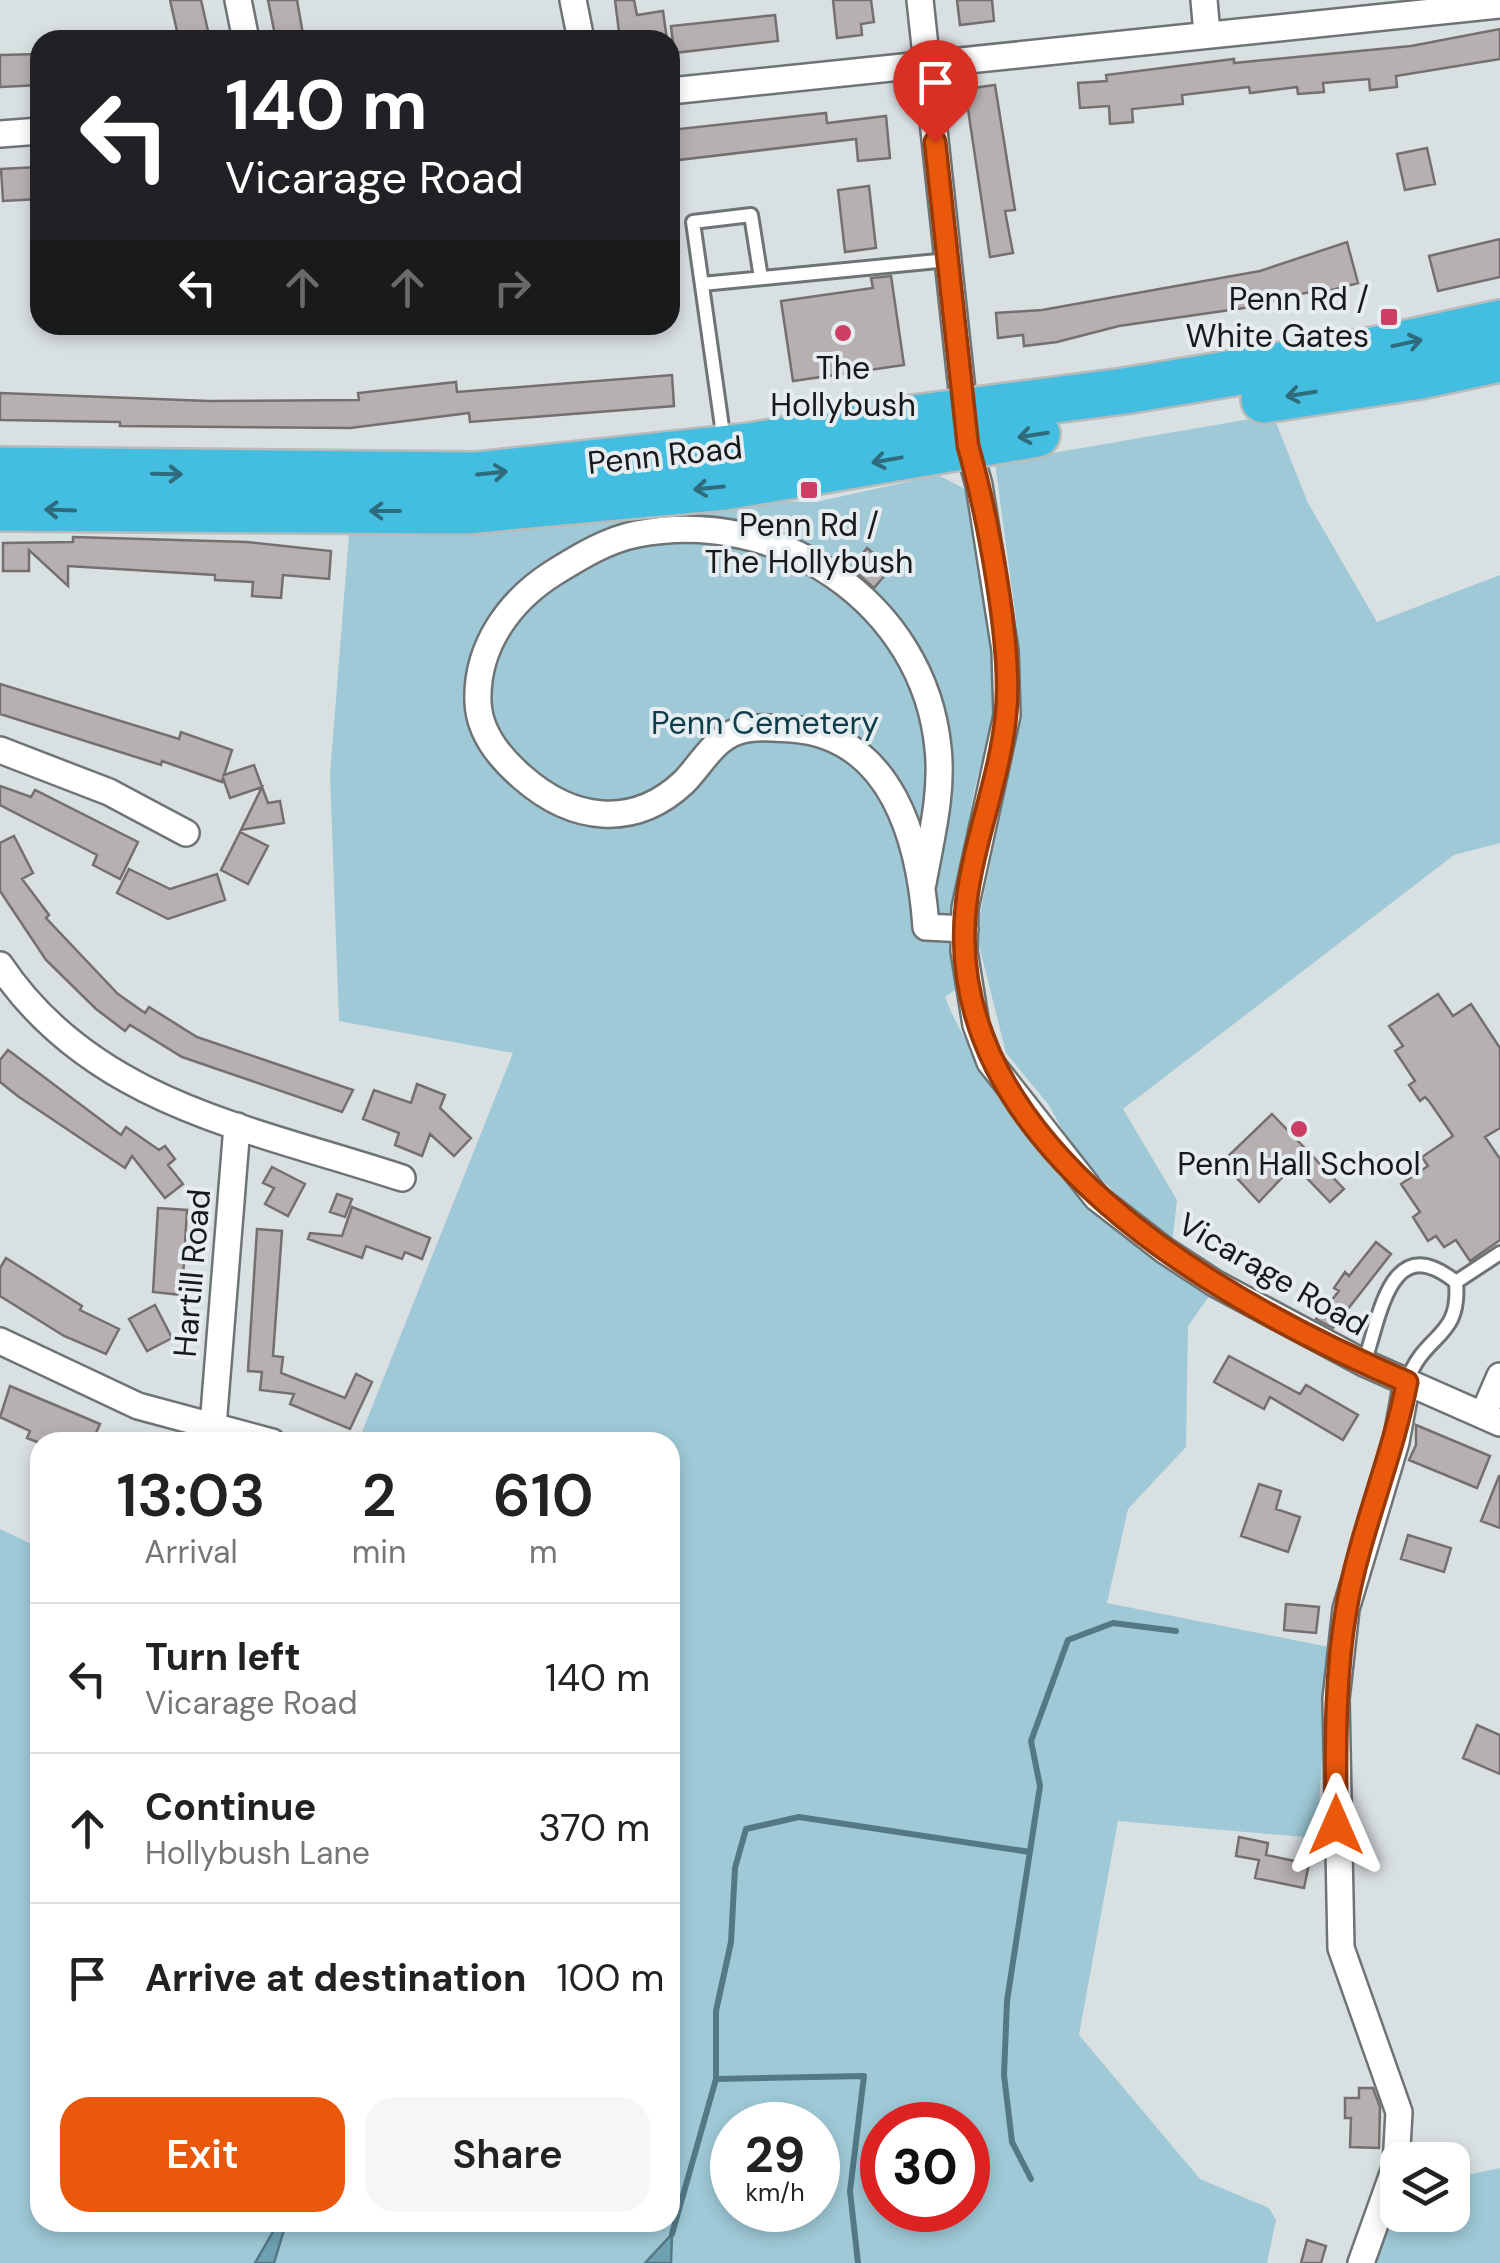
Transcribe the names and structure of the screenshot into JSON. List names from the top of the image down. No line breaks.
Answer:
{"streets":{"highway":["Penn Road"],"street":["Hartill Road","Vicarage Road"]},"crossings":[["Penn Road","Vicarage Road"]],"parks":["Penn Cemetery"],"places":{"transit":["Penn Rd / White Gates","Penn Rd / The Hollybush"],"other":["The Hollybush","Penn Hall School"]},"page":{"turn":["140 m","Vicarage Road"],"eta":["13:03","Arrival","2","min","610","m"],"list":[{"name":"Turn left","note":"Vicarage Road","value":"140 m"},{"name":"Continue","note":"Hollybush Lane","value":"370 m"},{"name":"Arrive at destination","value":"100 m"}],"buttons":["Exit","Share"],"speed":"29 km/h","limit":"30"}}
